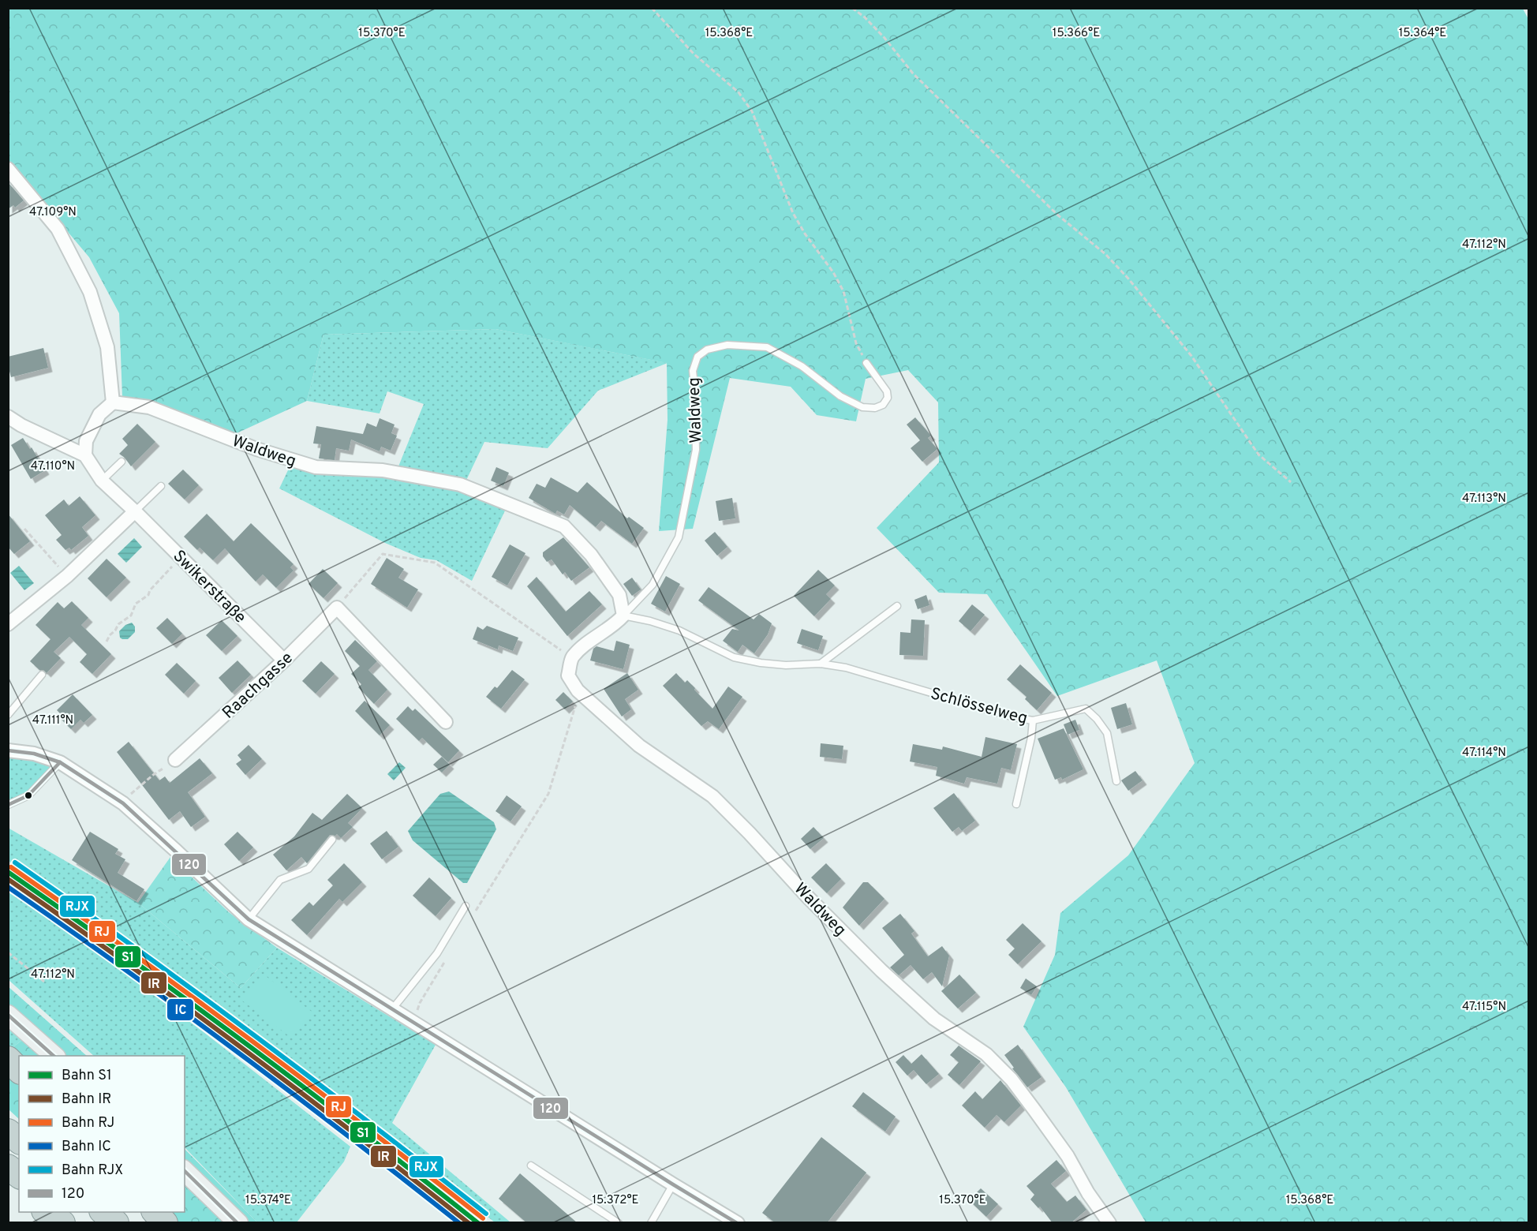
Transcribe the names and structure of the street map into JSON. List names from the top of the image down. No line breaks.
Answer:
{"streets":{"street":["Waldweg","Swikerstraße","Raachgasse"],"lane":["Schlösselweg"]},"crossings":[["Waldweg","Schlösselweg"],["Swikerstraße","Raachgasse"]],"lines":["transit line 120","rail line RJX","rail line RJ","rail line S1","rail line IR","rail line IC"],"legend":["Bahn S1","Bahn IR","Bahn RJ","Bahn IC","Bahn RJX","120"],"coordinates":["15.366°E","15.370°E","15.368°E","15.364°E","47.109°N","47.112°N","47.110°N","47.113°N","47.111°N","47.114°N","47.115°N","15.374°E","15.372°E"]}
